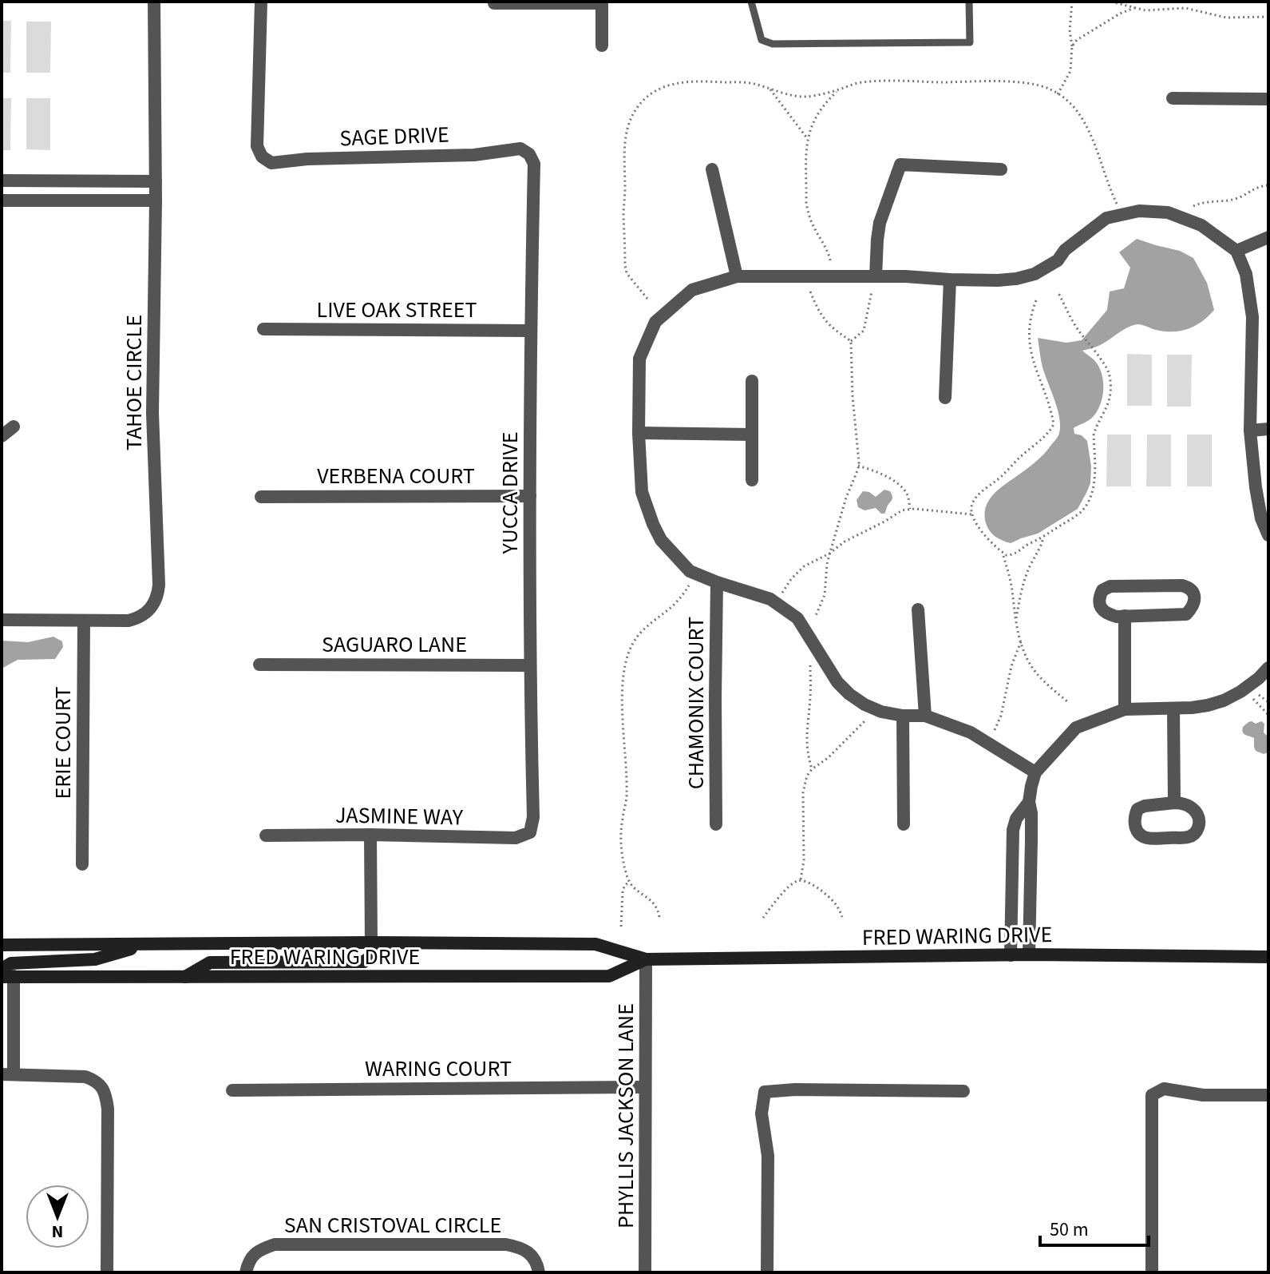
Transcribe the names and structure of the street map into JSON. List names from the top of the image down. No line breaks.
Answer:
{"streets":{"main road":["FRED WARING DRIVE"],"street":["SAGE DRIVE","LIVE OAK STREET","TAHOE CIRCLE","VERBENA COURT","YUCCA DRIVE","SAGUARO LANE","CHAMONIX COURT","ERIE COURT","JASMINE WAY","WARING COURT","PHYLLIS JACKSON LANE","SAN CRISTOVAL CIRCLE"]},"crossings":[["SAGE DRIVE","YUCCA DRIVE"],["LIVE OAK STREET","YUCCA DRIVE"],["TAHOE CIRCLE","ERIE COURT"],["VERBENA COURT","YUCCA DRIVE"],["YUCCA DRIVE","SAGUARO LANE"],["YUCCA DRIVE","JASMINE WAY"],["FRED WARING DRIVE","PHYLLIS JACKSON LANE"],["WARING COURT","PHYLLIS JACKSON LANE"]],"scale_bar":"50 m","north":"bottom"}
